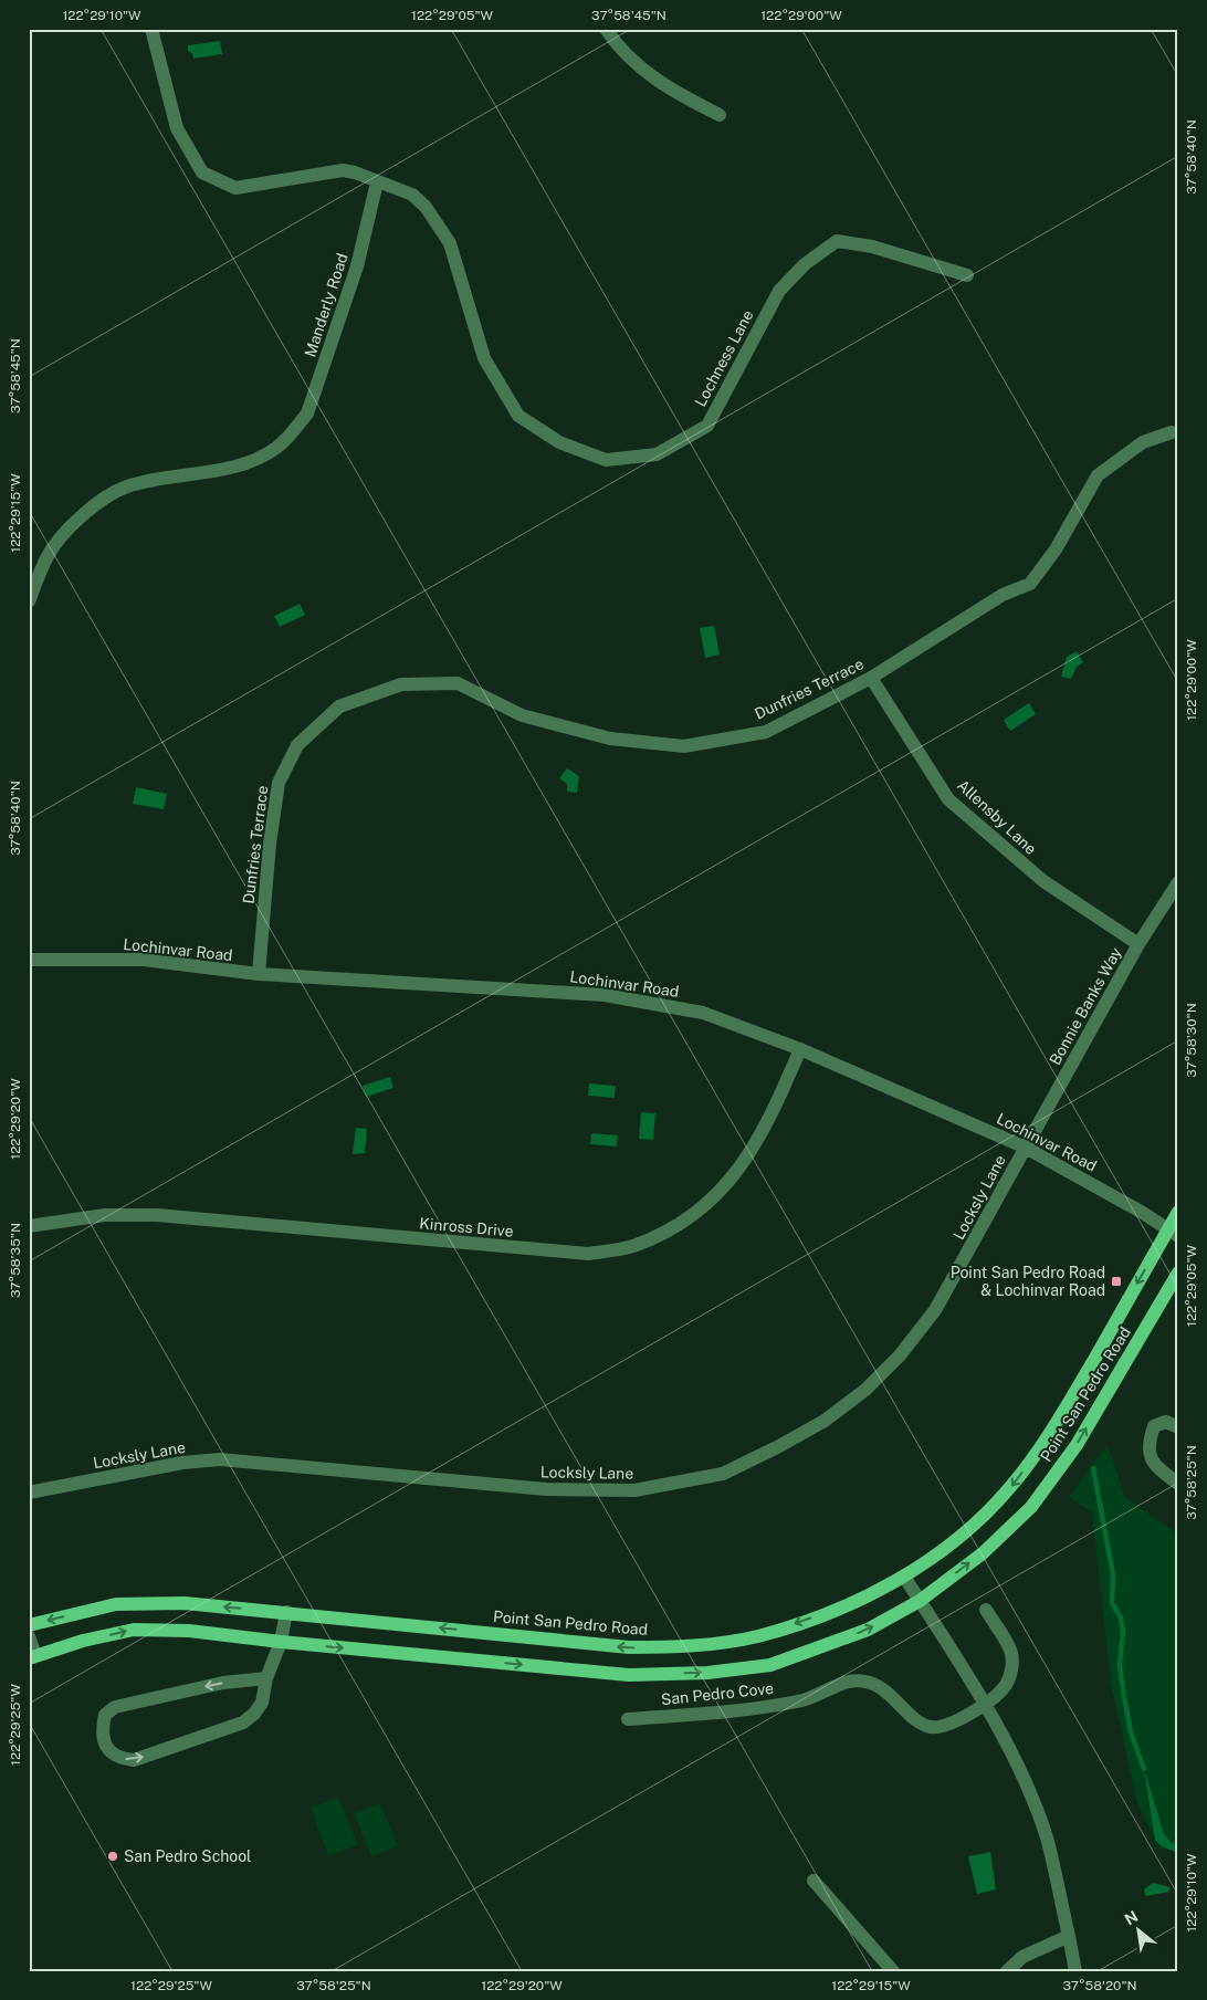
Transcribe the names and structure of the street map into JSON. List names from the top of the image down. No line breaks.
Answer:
{"streets":{"main road":["Point San Pedro Road"],"street":["Manderly Road","Lochness Lane","Dunfries Terrace","Allensby Lane","Lochinvar Road","Bonnie Banks Way","Locksly Lane","Kinross Drive","San Pedro Cove"]},"crossings":[["Manderly Road","Lochness Lane"],["Dunfries Terrace","Allensby Lane"],["Dunfries Terrace","Lochinvar Road"],["Allensby Lane","Bonnie Banks Way"],["Lochinvar Road","Bonnie Banks Way"],["Lochinvar Road","Locksly Lane"],["Lochinvar Road","Kinross Drive"],["Lochinvar Road","Point San Pedro Road"],["Bonnie Banks Way","Locksly Lane"]],"places":{"transit":["Point San Pedro Road & Lochinvar Road"],"other":["San Pedro School"]},"north":"top left","coordinates":["122°29'10\"W","122°29'05\"W","37°58'45\"N","122°29'00\"W","37°58'40\"N","122°29'15\"W","37°58'30\"N","122°29'20\"W","37°58'35\"N","37°58'25\"N","122°29'25\"W","37°58'20\"N"]}
